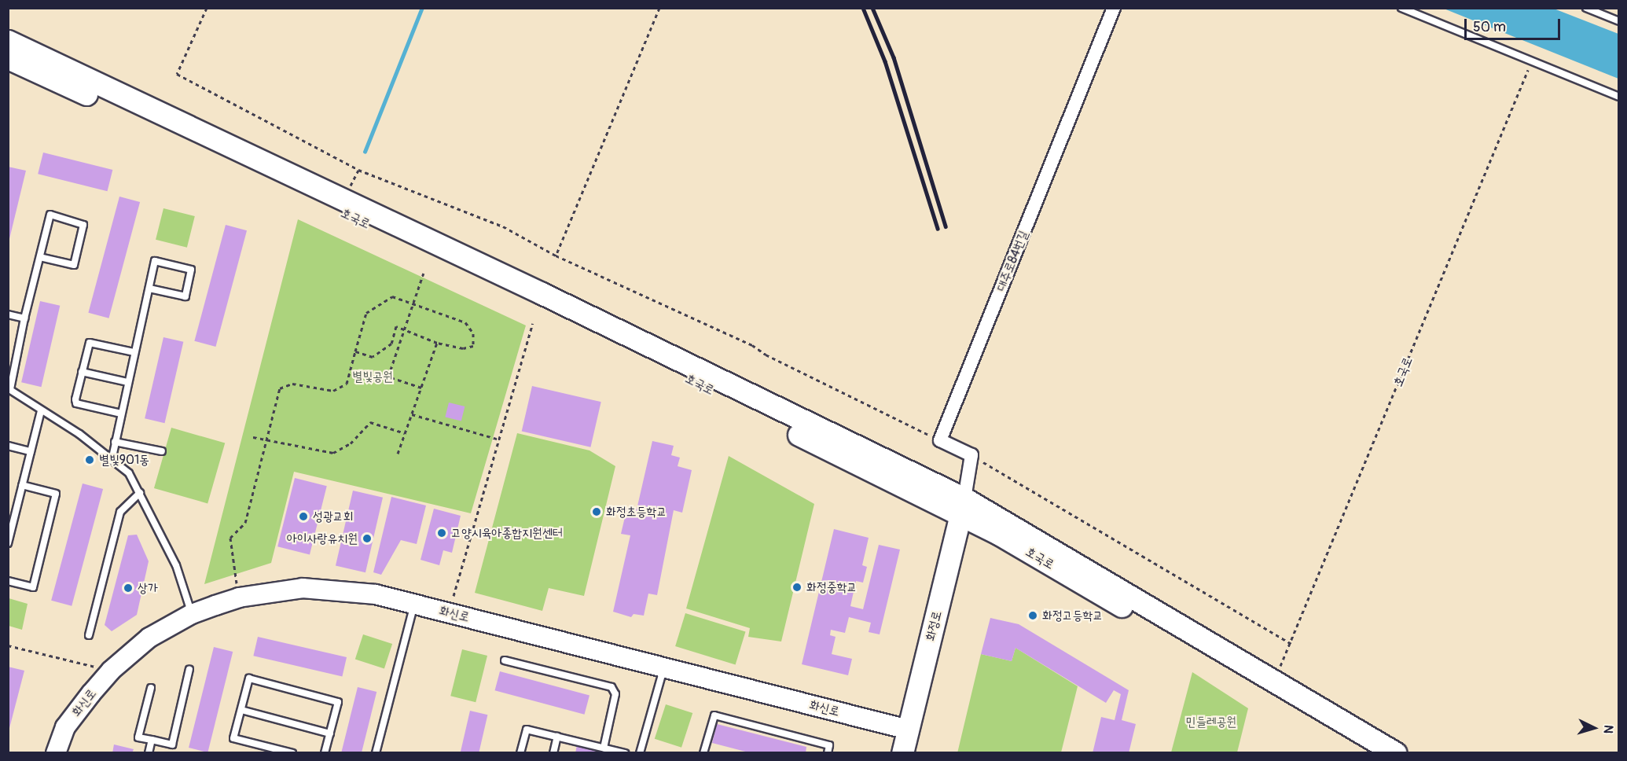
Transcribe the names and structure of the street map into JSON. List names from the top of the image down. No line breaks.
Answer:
{"streets":{"main road":["호국로","화신로","화정로"],"street":["대주로84번길"]},"crossings":[["호국로","화정로"],["화신로","화정로"]],"parks":["별빛공원","민들레공원"],"places":["별빛901동","화정초등학교","성광교회","고양시육아종합지원센터","아이사랑유치원","화정중학교","상가","화정고등학교"],"scale_bar":"50 m","north":"right"}
